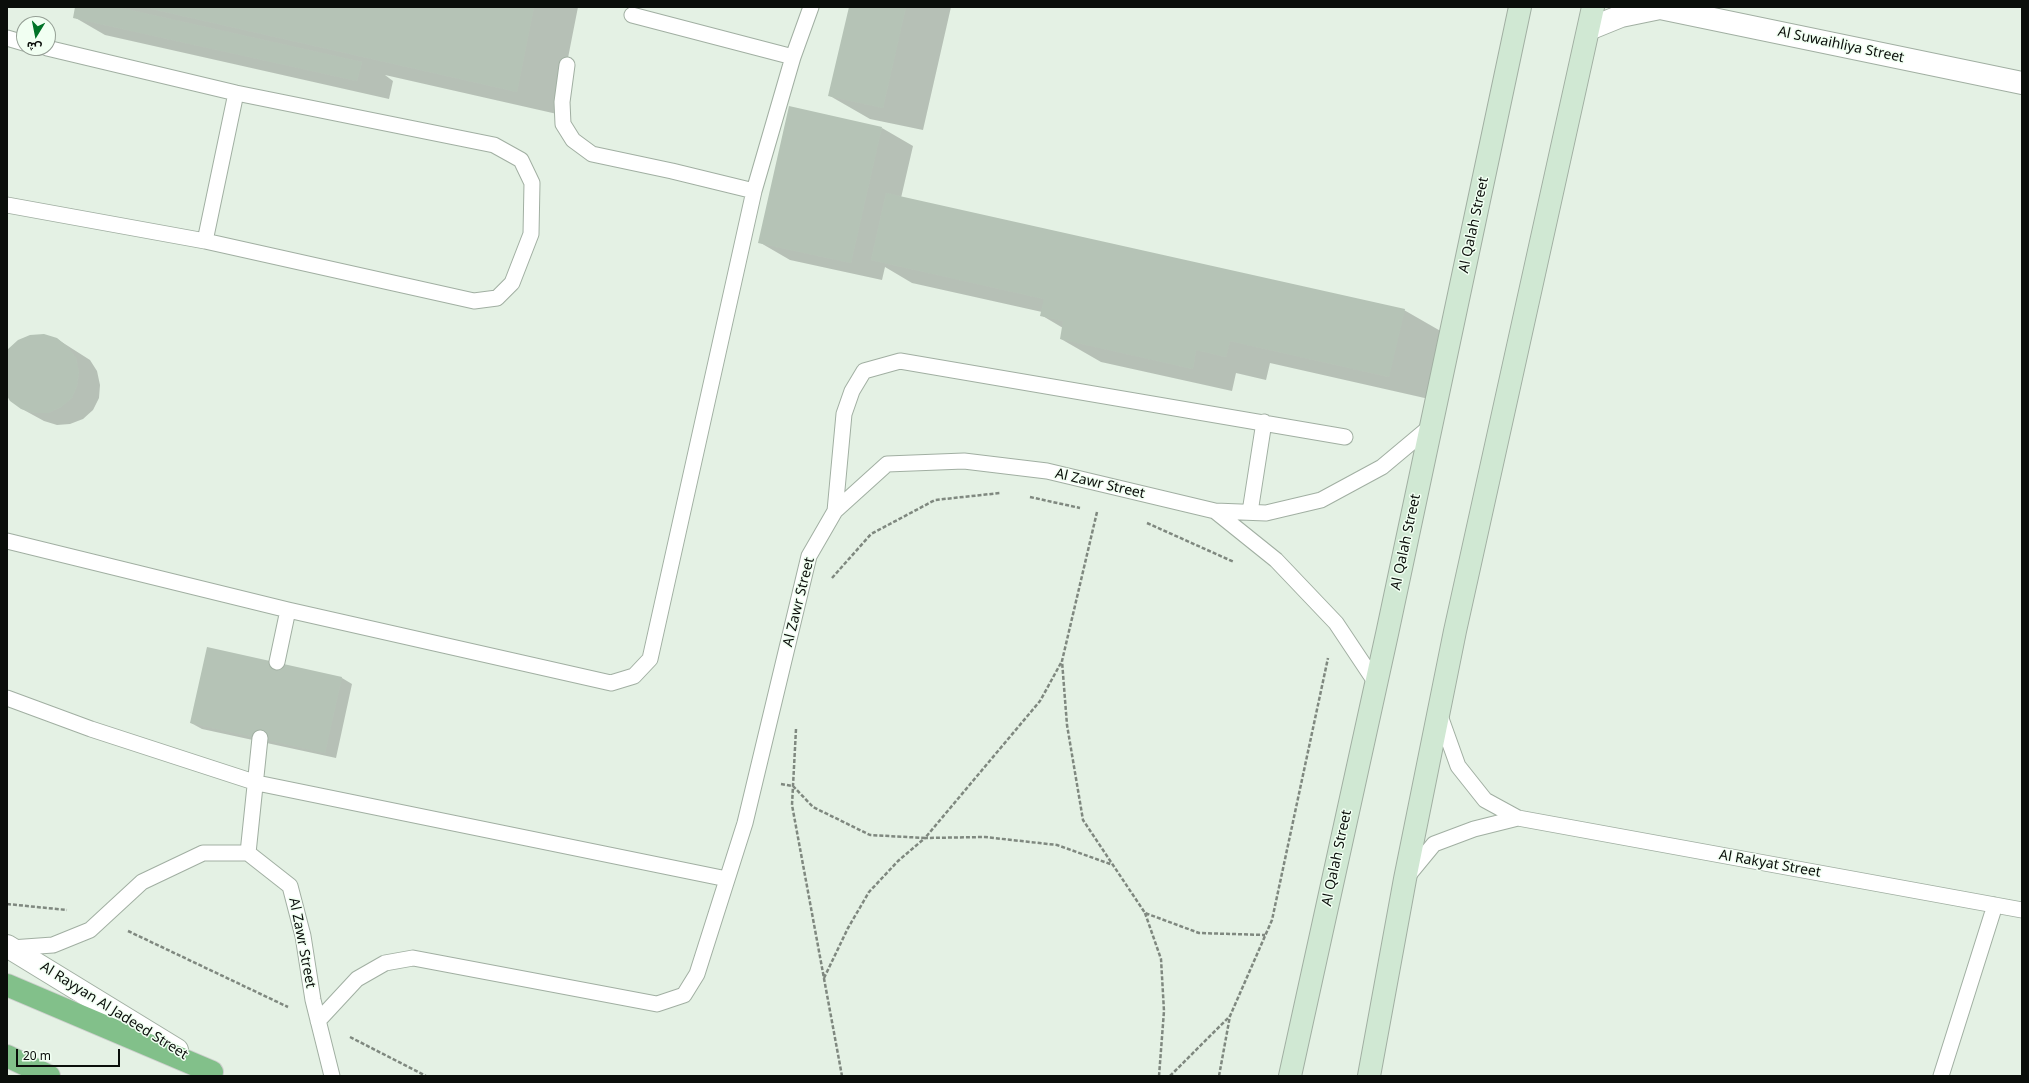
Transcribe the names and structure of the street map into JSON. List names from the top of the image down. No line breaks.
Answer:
{"streets":{"main road":["Al Qalah Street"],"street":["Al Suwaihliya Street","Al Rayyan Al Jadeed Street"],"lane":["Al Zawr Street","Al Rakyat Street"]},"crossings":[["Al Qalah Street","Al Zawr Street"]],"scale_bar":"20 m","north":"bottom"}
